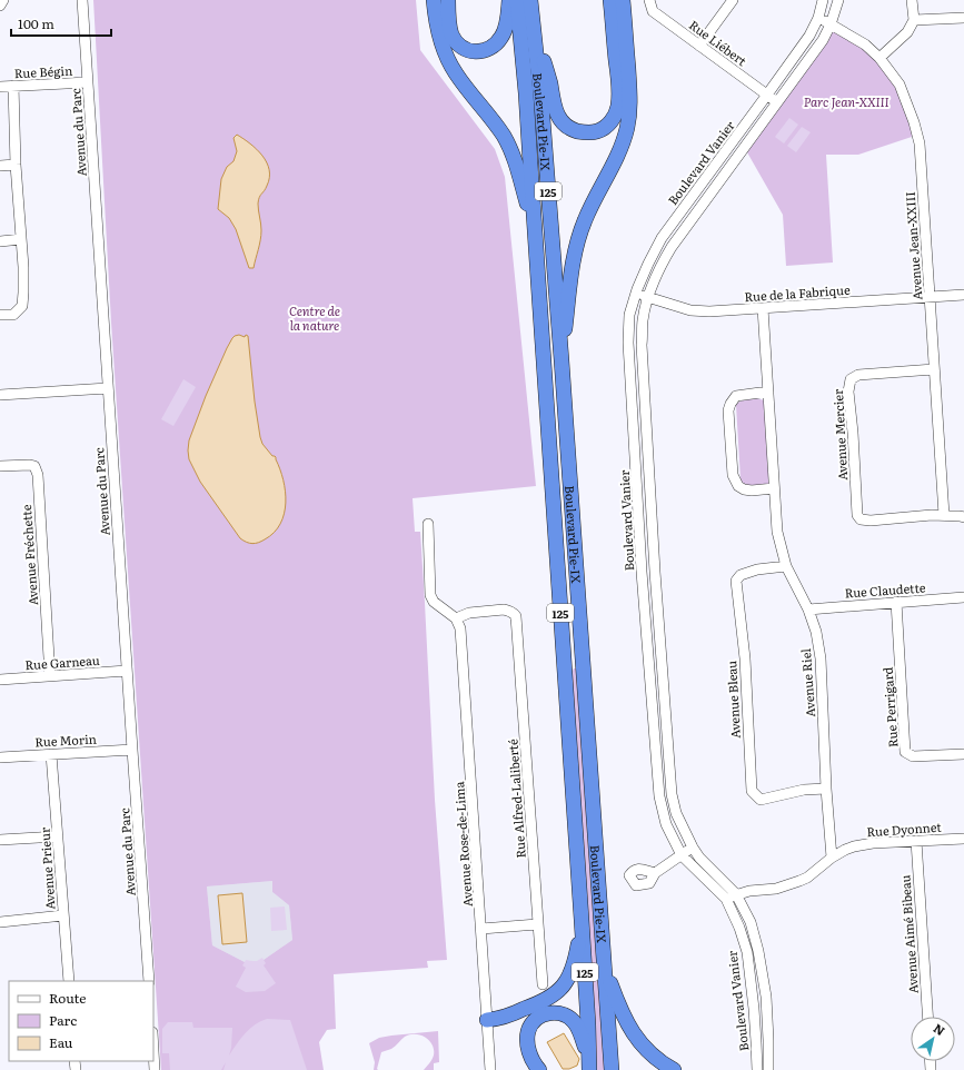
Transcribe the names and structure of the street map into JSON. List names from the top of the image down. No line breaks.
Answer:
{"streets":{"highway":["Boulevard Pie-IX","125"],"street":["Rue Liébert","Rue Bégin","Avenue du Parc","Boulevard Vanier","Avenue Jean-XXIII","Rue de la Fabrique","Avenue Mercier","Avenue Fréchette","Rue Claudette","Rue Garneau","Avenue Riel","Avenue Bleau","Rue Perrigard","Rue Morin","Rue Alfred-Laliberté","Rue Dyonnet","Avenue Rose-de-Lima","Avenue Prieur","Avenue Aimé Bibeau"]},"crossings":[["Rue Liébert","Boulevard Vanier"],["Rue Bégin","Avenue du Parc"],["Avenue du Parc","Rue Garneau"],["Avenue du Parc","Rue Morin"],["Boulevard Vanier","Avenue Jean-XXIII"],["Boulevard Vanier","Rue de la Fabrique"],["Boulevard Vanier","Rue Dyonnet"],["Avenue Jean-XXIII","Rue de la Fabrique"],["Avenue Jean-XXIII","Avenue Mercier"],["Rue de la Fabrique","Avenue Riel"],["Avenue Fréchette","Rue Garneau"],["Rue Claudette","Avenue Riel"],["Rue Claudette","Rue Perrigard"],["Avenue Riel","Avenue Bleau"],["Avenue Riel","Rue Dyonnet"],["Rue Morin","Avenue Prieur"],["Rue Alfred-Laliberté","Avenue Rose-de-Lima"],["Rue Dyonnet","Avenue Aimé Bibeau"]],"parks":["Parc Jean-XXIII","Centre de la nature"],"legend":["Route","Parc","Eau"],"scale_bar":"100 m","north":"top right"}
